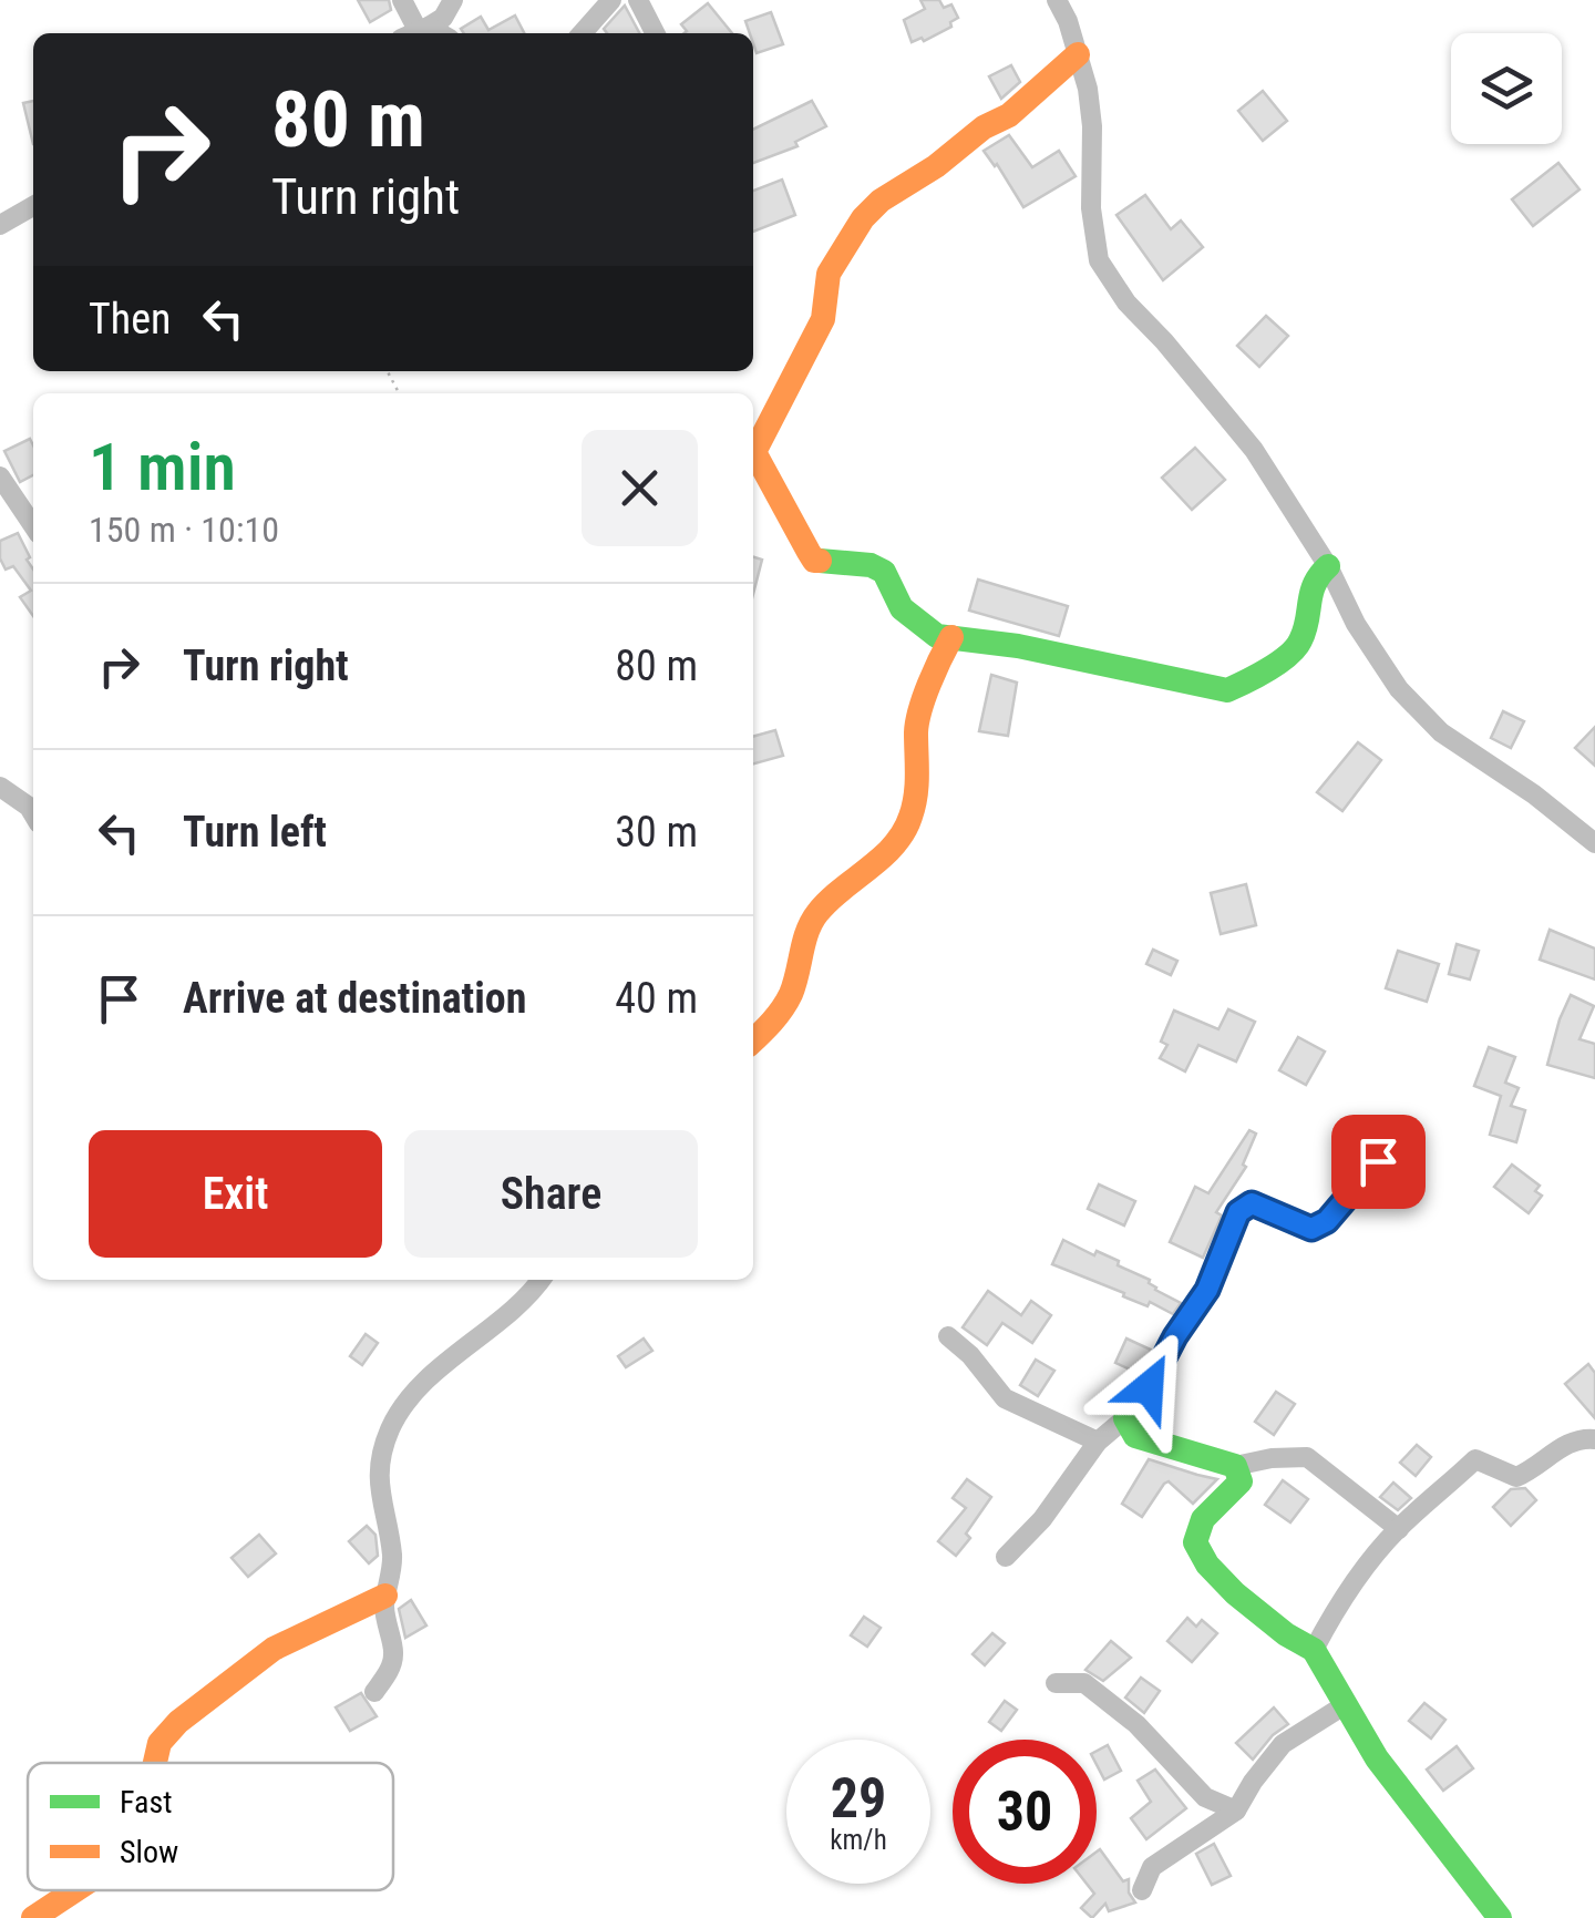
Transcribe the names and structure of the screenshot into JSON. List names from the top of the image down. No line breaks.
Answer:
{"legend":["Fast","Slow"],"page":{"turn":["80 m","Turn right"],"then":"Then","heading":["1 min","150 m · 10:10"],"list":[{"name":"Turn right","value":"80 m"},{"name":"Turn left","value":"30 m"},{"name":"Arrive at destination","value":"40 m"}],"buttons":["Exit","Share"],"speed":"29 km/h","limit":"30"}}
